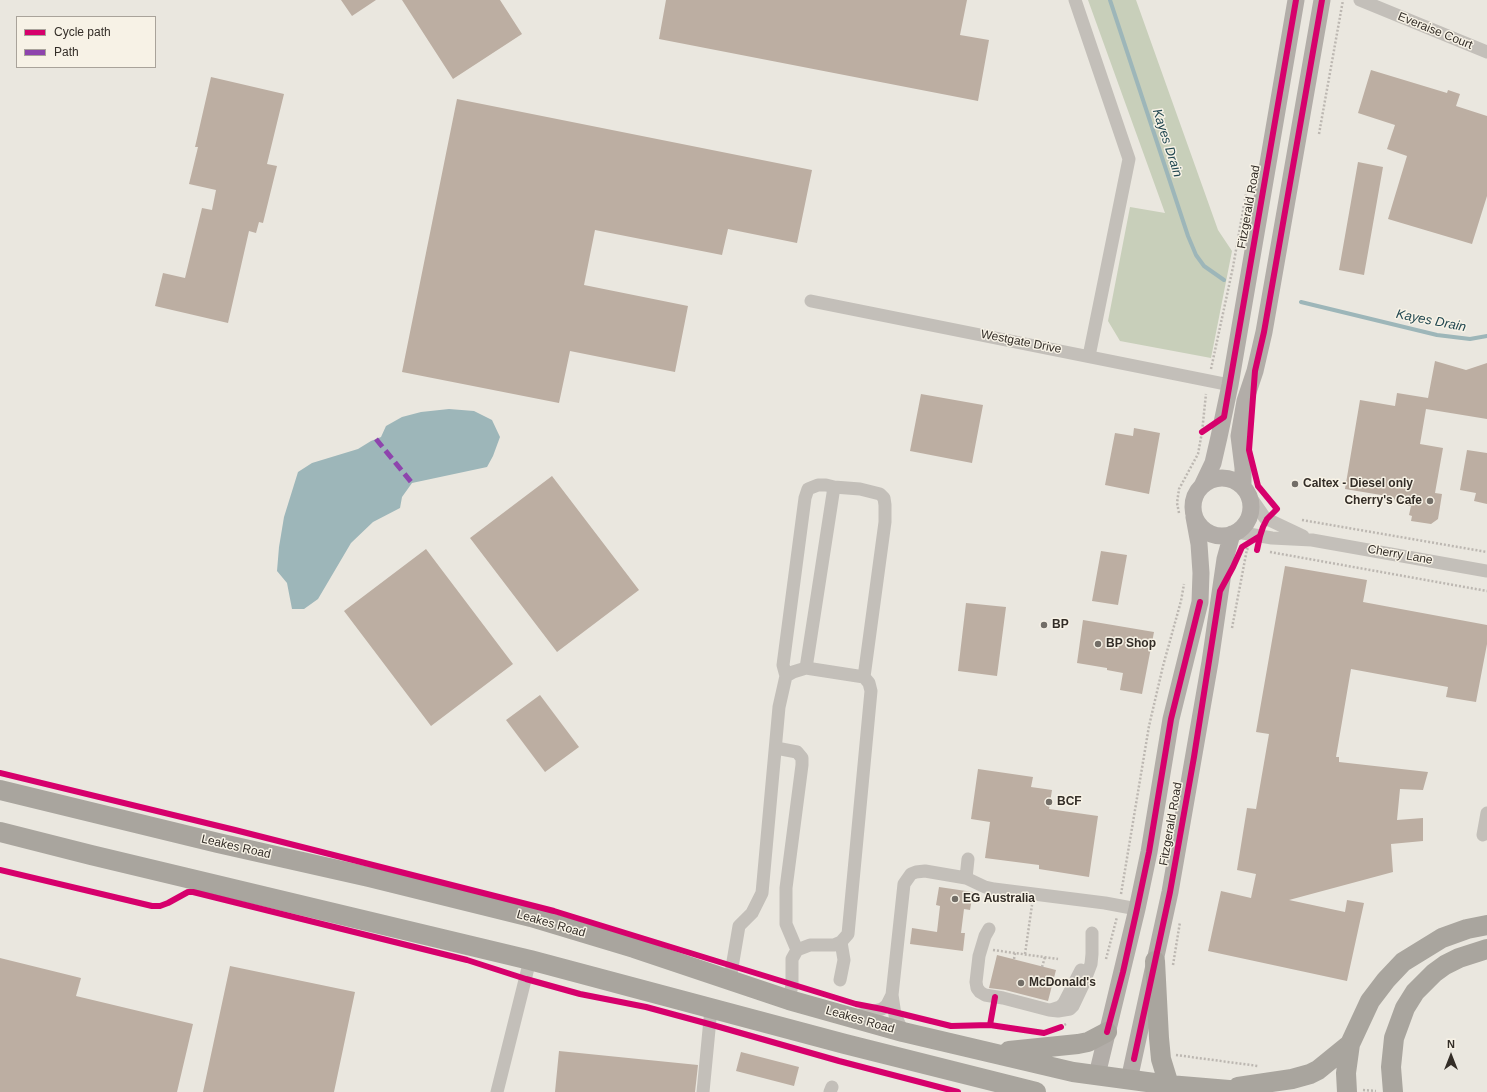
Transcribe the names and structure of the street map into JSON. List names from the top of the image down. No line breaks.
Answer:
{"streets":{"highway":["Leakes Road"],"main road":["Fitzgerald Road"],"street":["Everaise Court","Westgate Drive","Cherry Lane"]},"crossings":[["Fitzgerald Road","Westgate Drive"],["Fitzgerald Road","Cherry Lane"],["Fitzgerald Road","Leakes Road"]],"water":["Kayes Drain"],"places":["Caltex - Diesel only","Cherry's Cafe","BP","BP Shop","BCF","EG Australia","McDonald's"],"legend":["Cycle path","Path"],"north":"top"}
